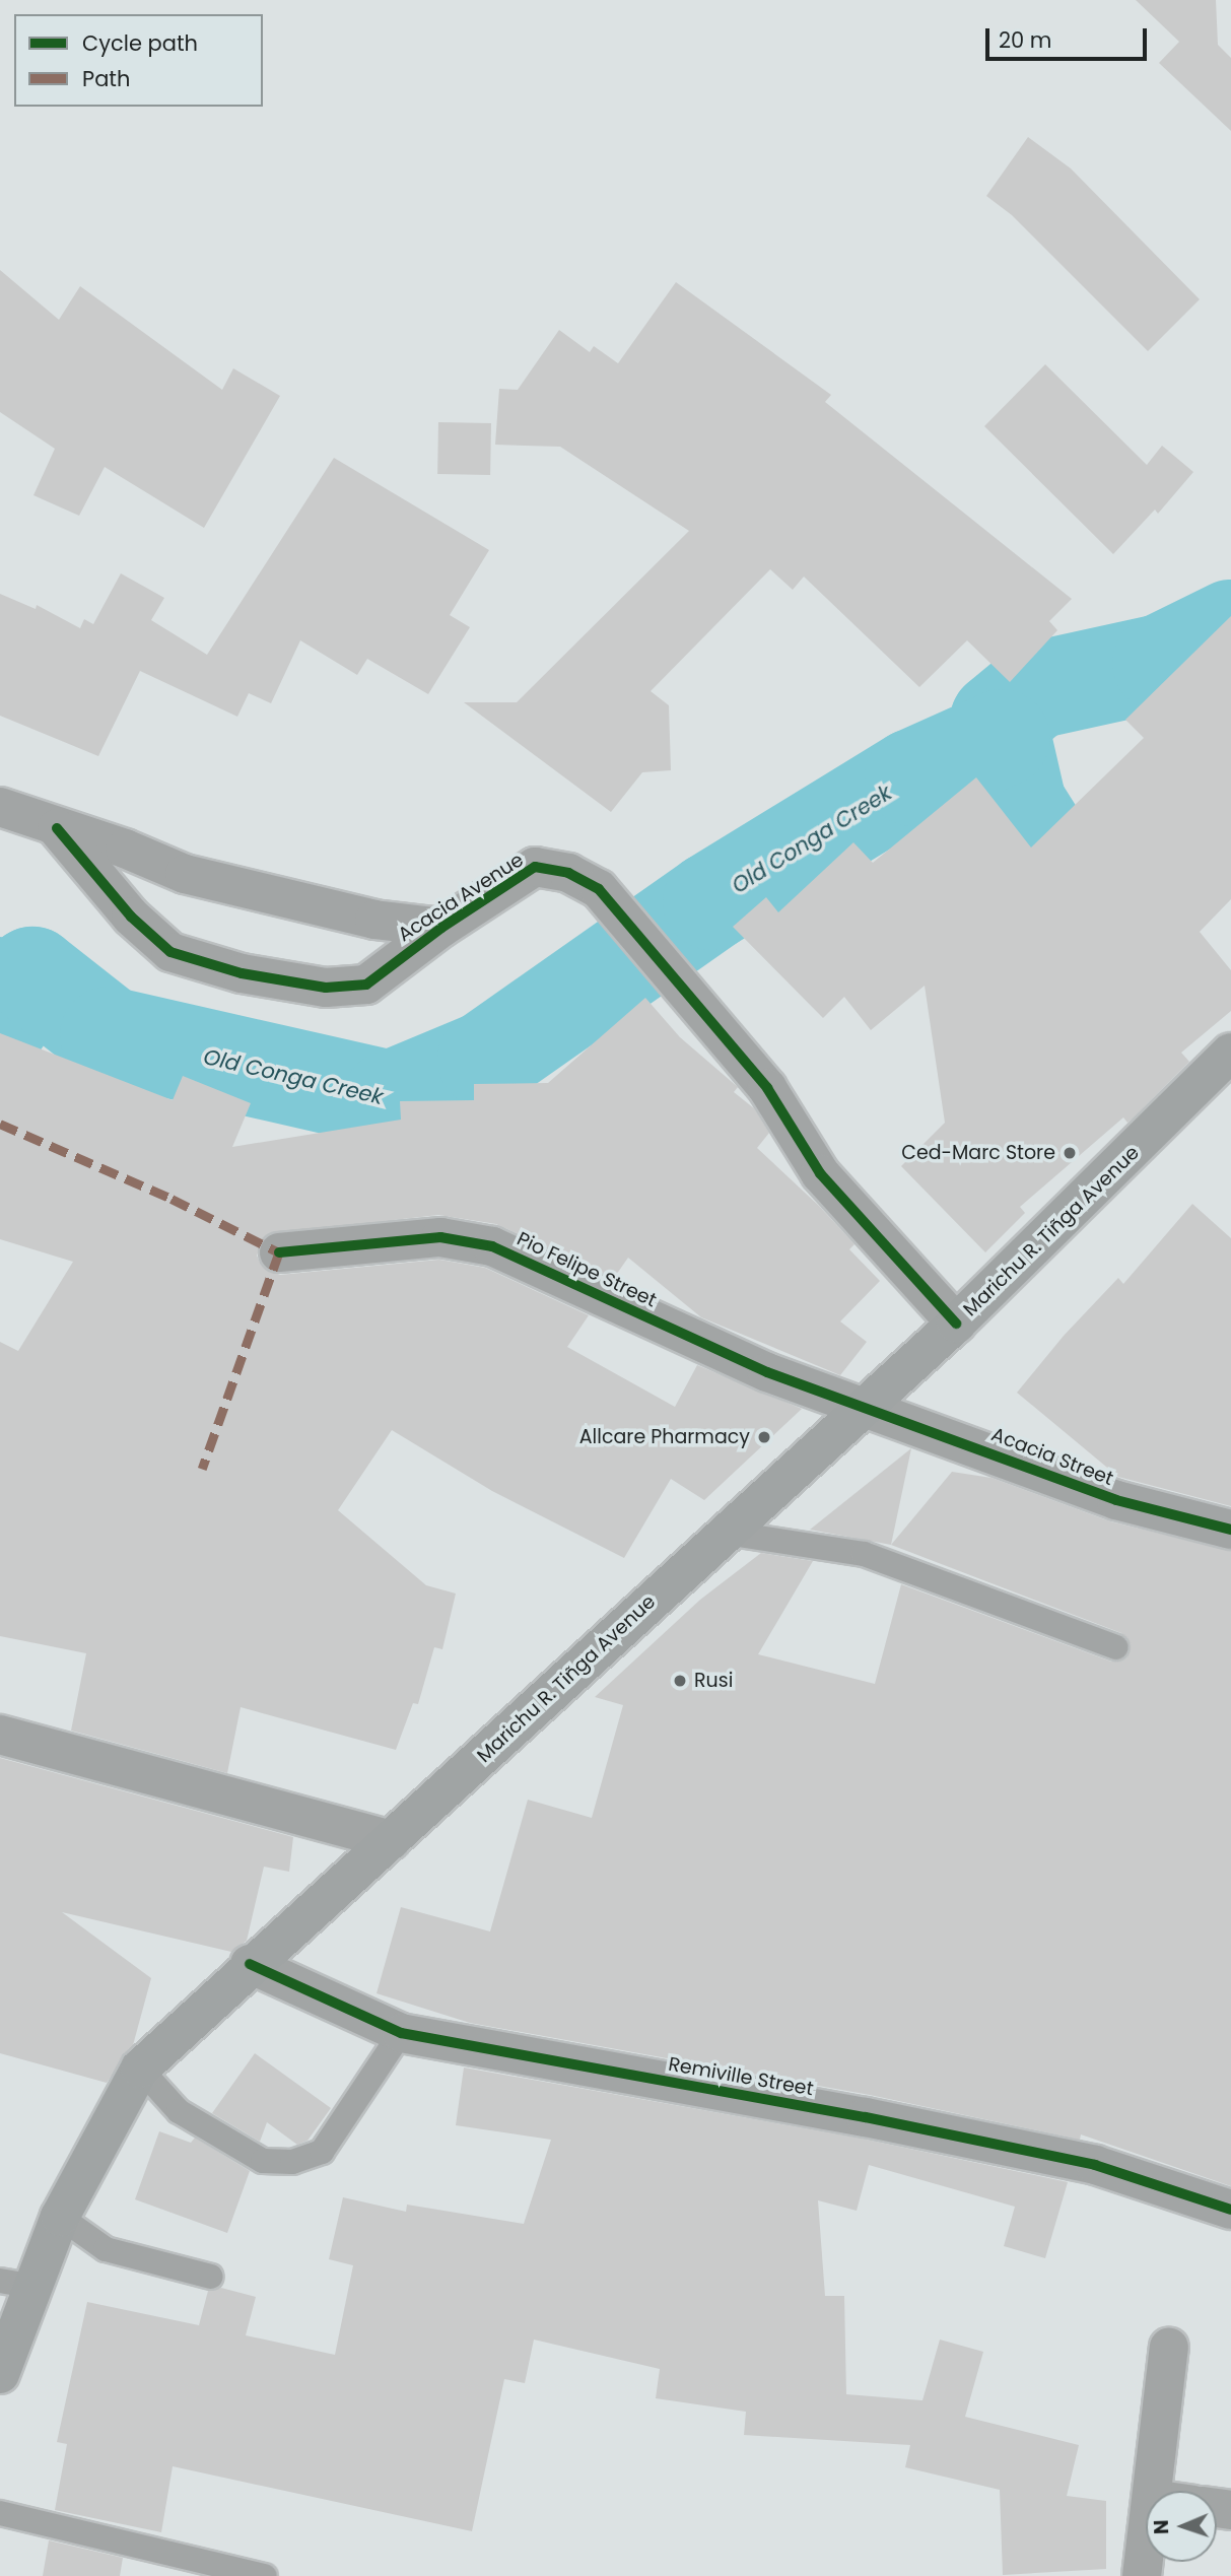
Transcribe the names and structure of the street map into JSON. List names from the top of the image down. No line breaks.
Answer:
{"streets":{"main road":["Marichu R. Tiñga Avenue"],"street":["Acacia Avenue","Pio Felipe Street","Acacia Street","Remiville Street"]},"crossings":[["Acacia Avenue","Marichu R. Tiñga Avenue"],["Marichu R. Tiñga Avenue","Pio Felipe Street"],["Marichu R. Tiñga Avenue","Acacia Street"],["Marichu R. Tiñga Avenue","Remiville Street"],["Pio Felipe Street","Acacia Street"]],"water":["Old Conga Creek"],"places":["Ced-Marc Store","Allcare Pharmacy","Rusi"],"legend":["Cycle path","Path"],"scale_bar":"20 m","north":"left"}
